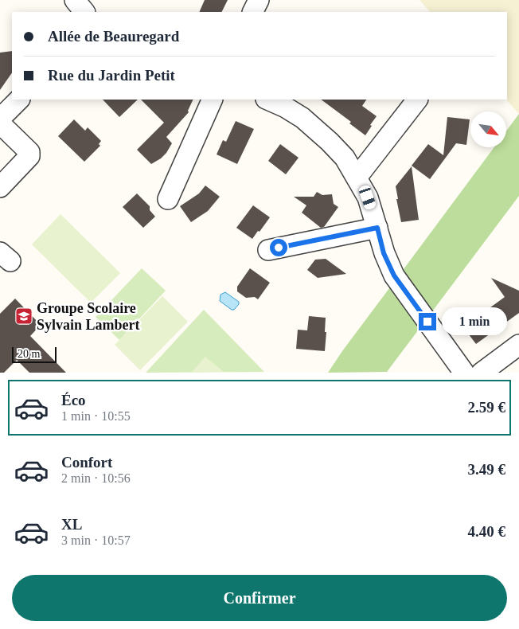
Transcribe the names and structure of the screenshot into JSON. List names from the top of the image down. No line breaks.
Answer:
{"places":{"school or university":["Groupe Scolaire Sylvain Lambert"]},"scale_bar":"20 m","north":"bottom right","page":{"banner":["Allée de Beauregard","Rue du Jardin Petit"],"bubble":"1 min","scale":"20 m","list":[{"name":"Éco","note":"1 min · 10:55","value":"2.59 €"},{"name":"Confort","note":"2 min · 10:56","value":"3.49 €"},{"name":"XL","note":"3 min · 10:57","value":"4.40 €"}],"buttons":"Confirmer"}}
